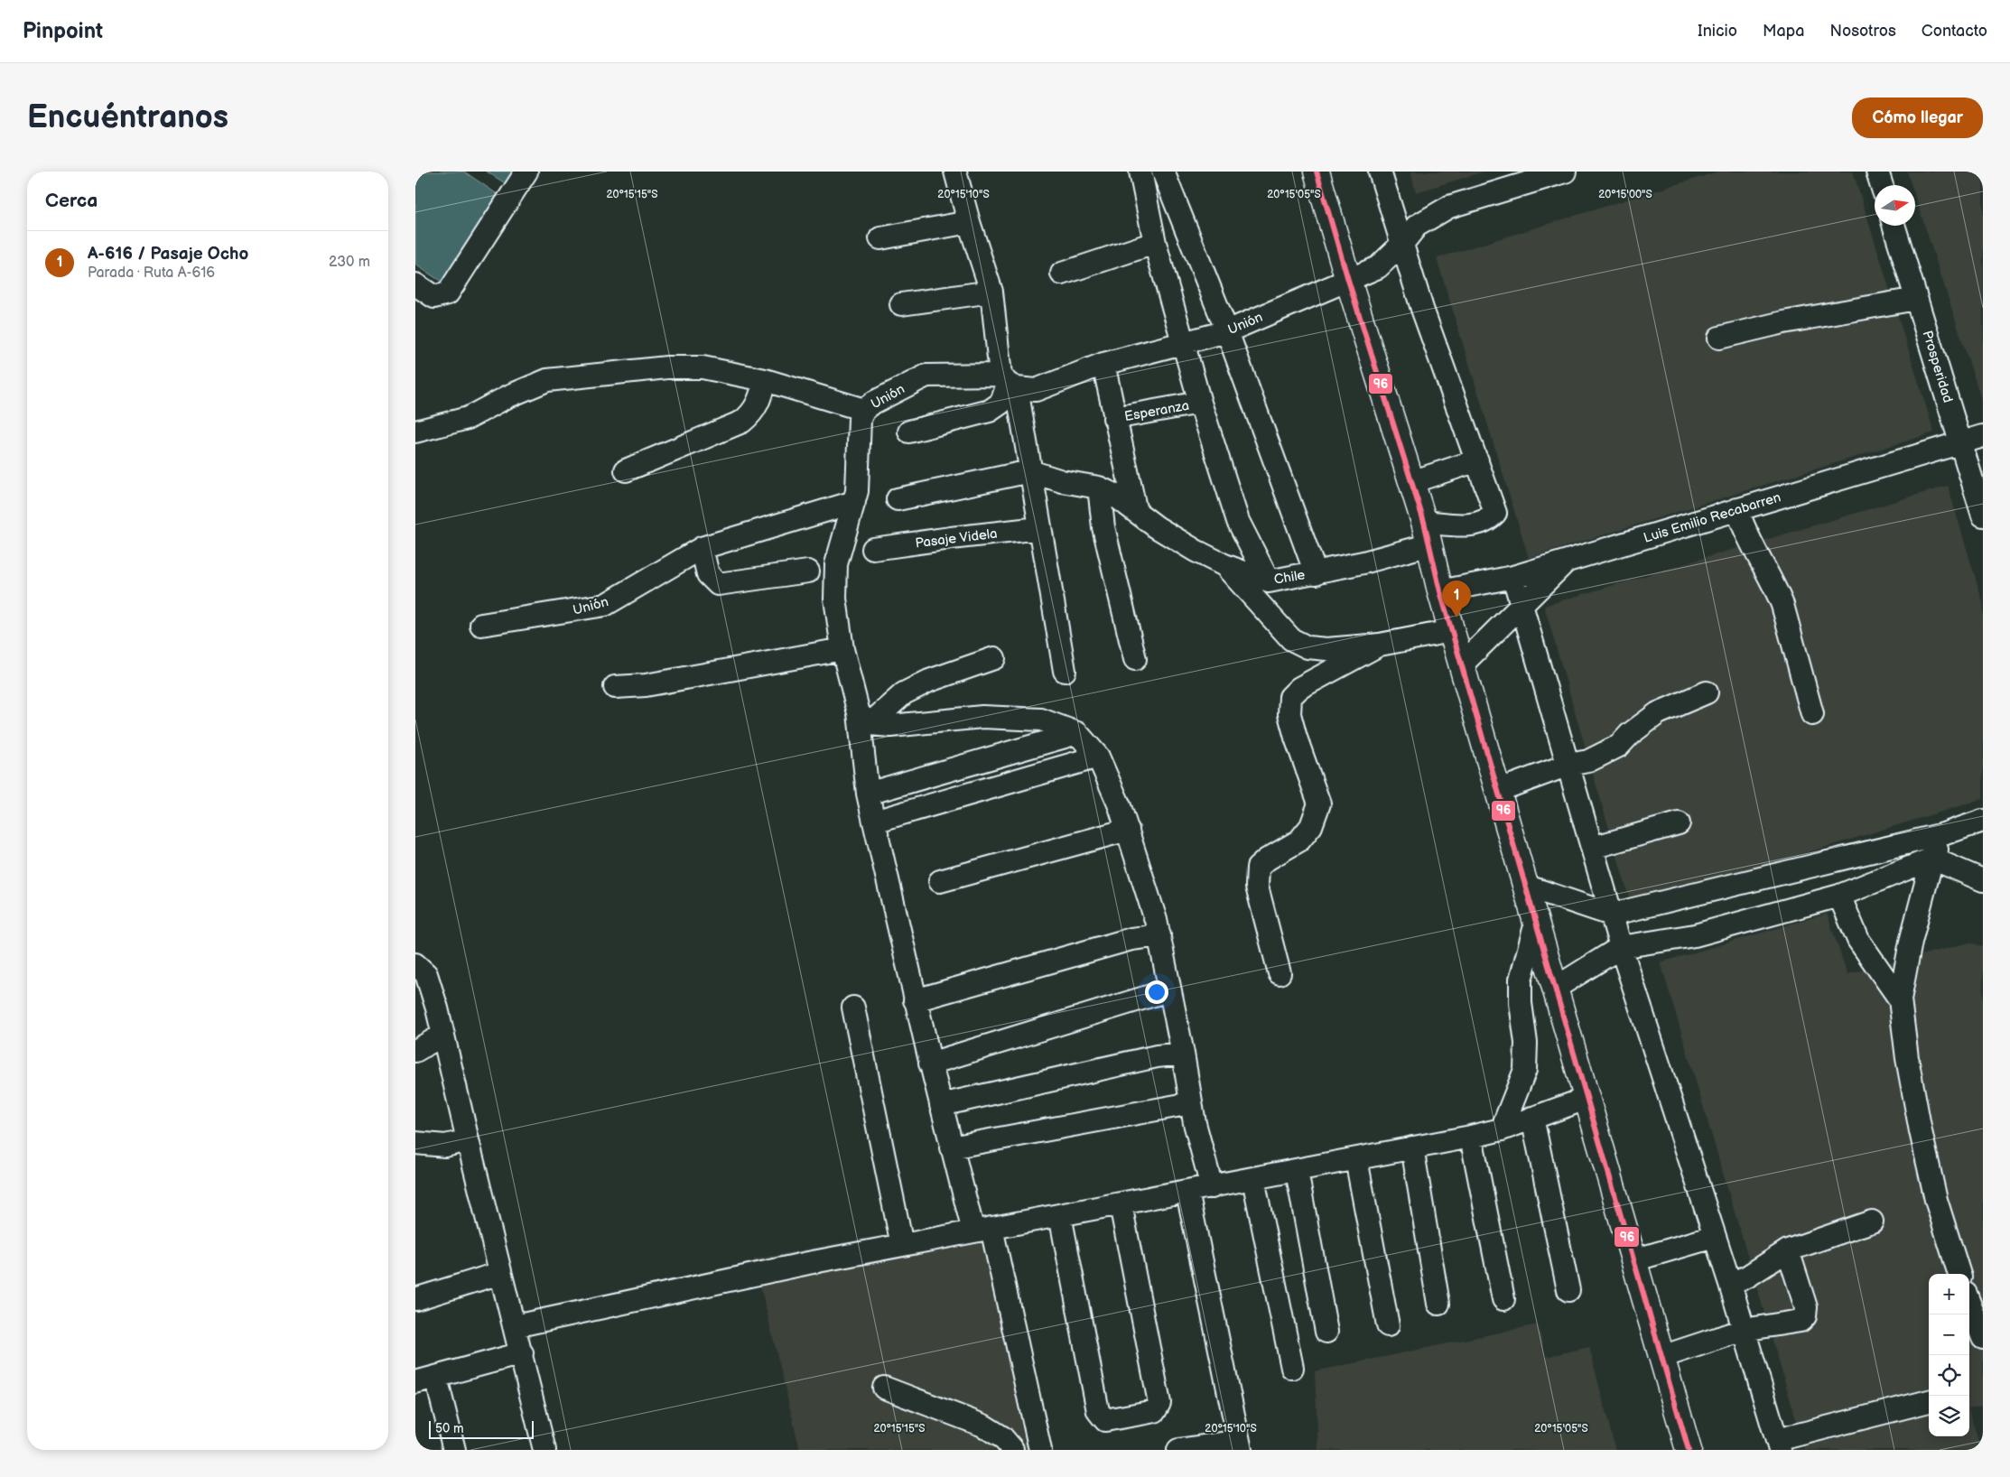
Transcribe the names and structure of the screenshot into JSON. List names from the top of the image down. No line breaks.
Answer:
{"streets":{"street":["Unión","Prosperidad","Esperanza","Luis Emilio Recabarren","Pasaje Videla","Chile"]},"crossings":[["Prosperidad","Luis Emilio Recabarren"]],"lines":["transit line 96"],"scale_bar":"50 m","north":"right","page":{"header":"Pinpoint","nav":["Inicio","Mapa","Nosotros","Contacto"],"buttons":"Cómo llegar","title":"Encuéntranos","heading":"Cerca","list":[{"mark":"1","name":"A-616 / Pasaje Ocho","note":"Parada · Ruta A-616","value":"230 m"}],"pins":"1","map_buttons":["+","−"],"scale":"50 m"},"coordinates":["20°15'15\"S","20°15'10\"S","20°15'05\"S","20°15'00\"S"]}
